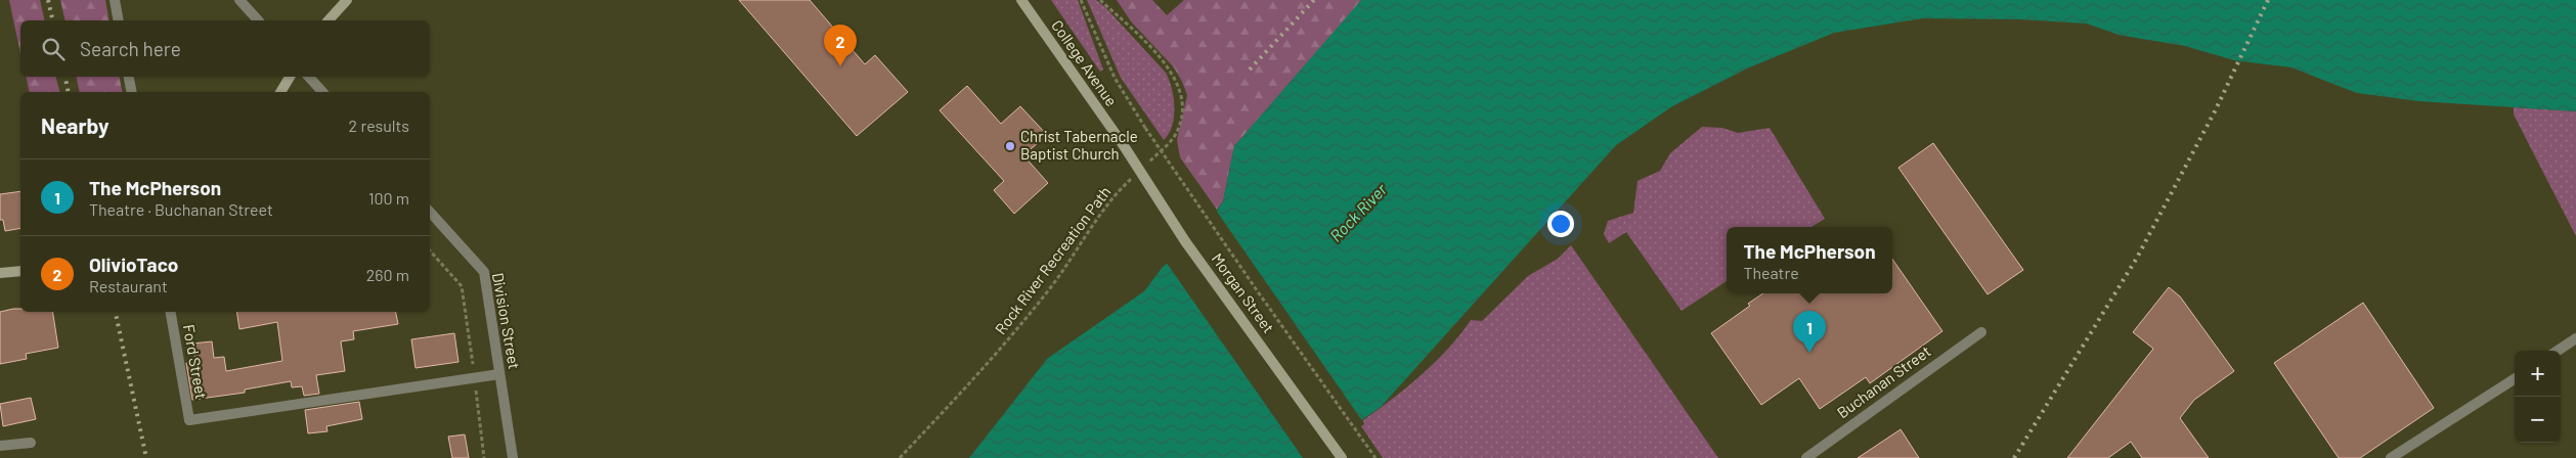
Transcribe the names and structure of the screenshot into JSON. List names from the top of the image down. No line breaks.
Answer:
{"streets":{"main road":["College Avenue","Morgan Street"],"street":["Division Street","Ford Street","Buchanan Street"],"path":["Rock River Recreation Path"]},"crossings":[["College Avenue","Morgan Street"]],"water":["Rock River"],"places":["Christ Tabernacle Baptist Church"],"page":{"search":"Search here","pins":["2","1"],"heading":["Nearby","2 results"],"list":[{"mark":"1","name":"The McPherson","note":"Theatre · Buchanan Street","value":"100 m"},{"mark":"2","name":"OlivioTaco","note":"Restaurant","value":"260 m"}],"popup":["The McPherson","Theatre"],"map_buttons":["+","−"]}}
